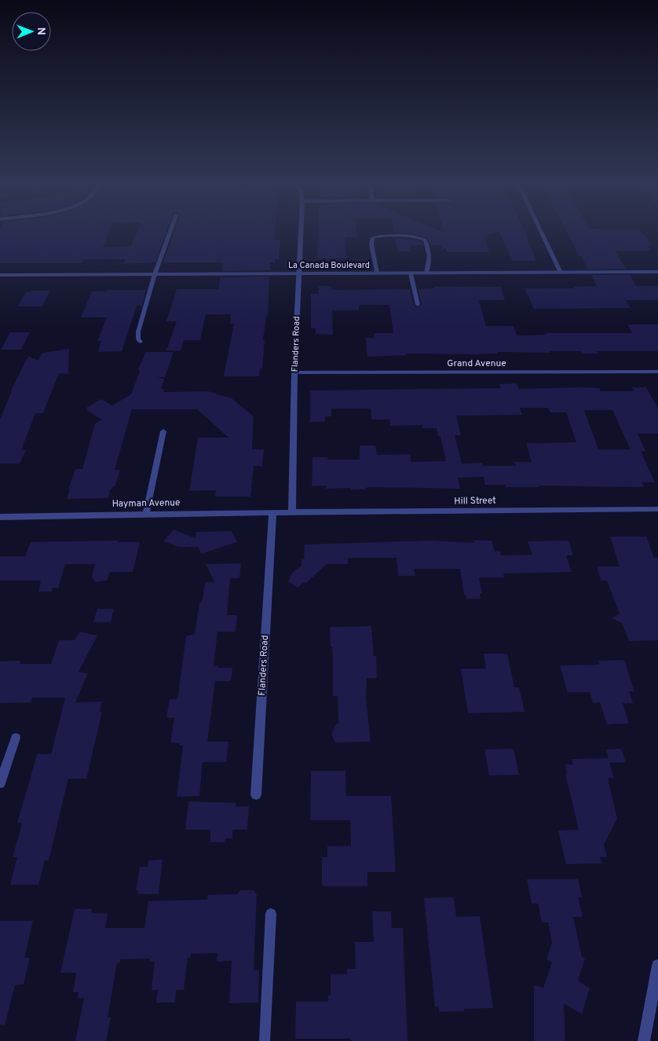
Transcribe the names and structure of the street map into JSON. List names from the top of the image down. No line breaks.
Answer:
{"streets":{"street":["La Canada Boulevard","Flanders Road","Grand Avenue","Hill Street","Hayman Avenue"]},"crossings":[["La Canada Boulevard","Flanders Road"],["Flanders Road","Grand Avenue"],["Flanders Road","Hill Street"],["Flanders Road","Hayman Avenue"],["Hill Street","Hayman Avenue"]],"north":"right"}
